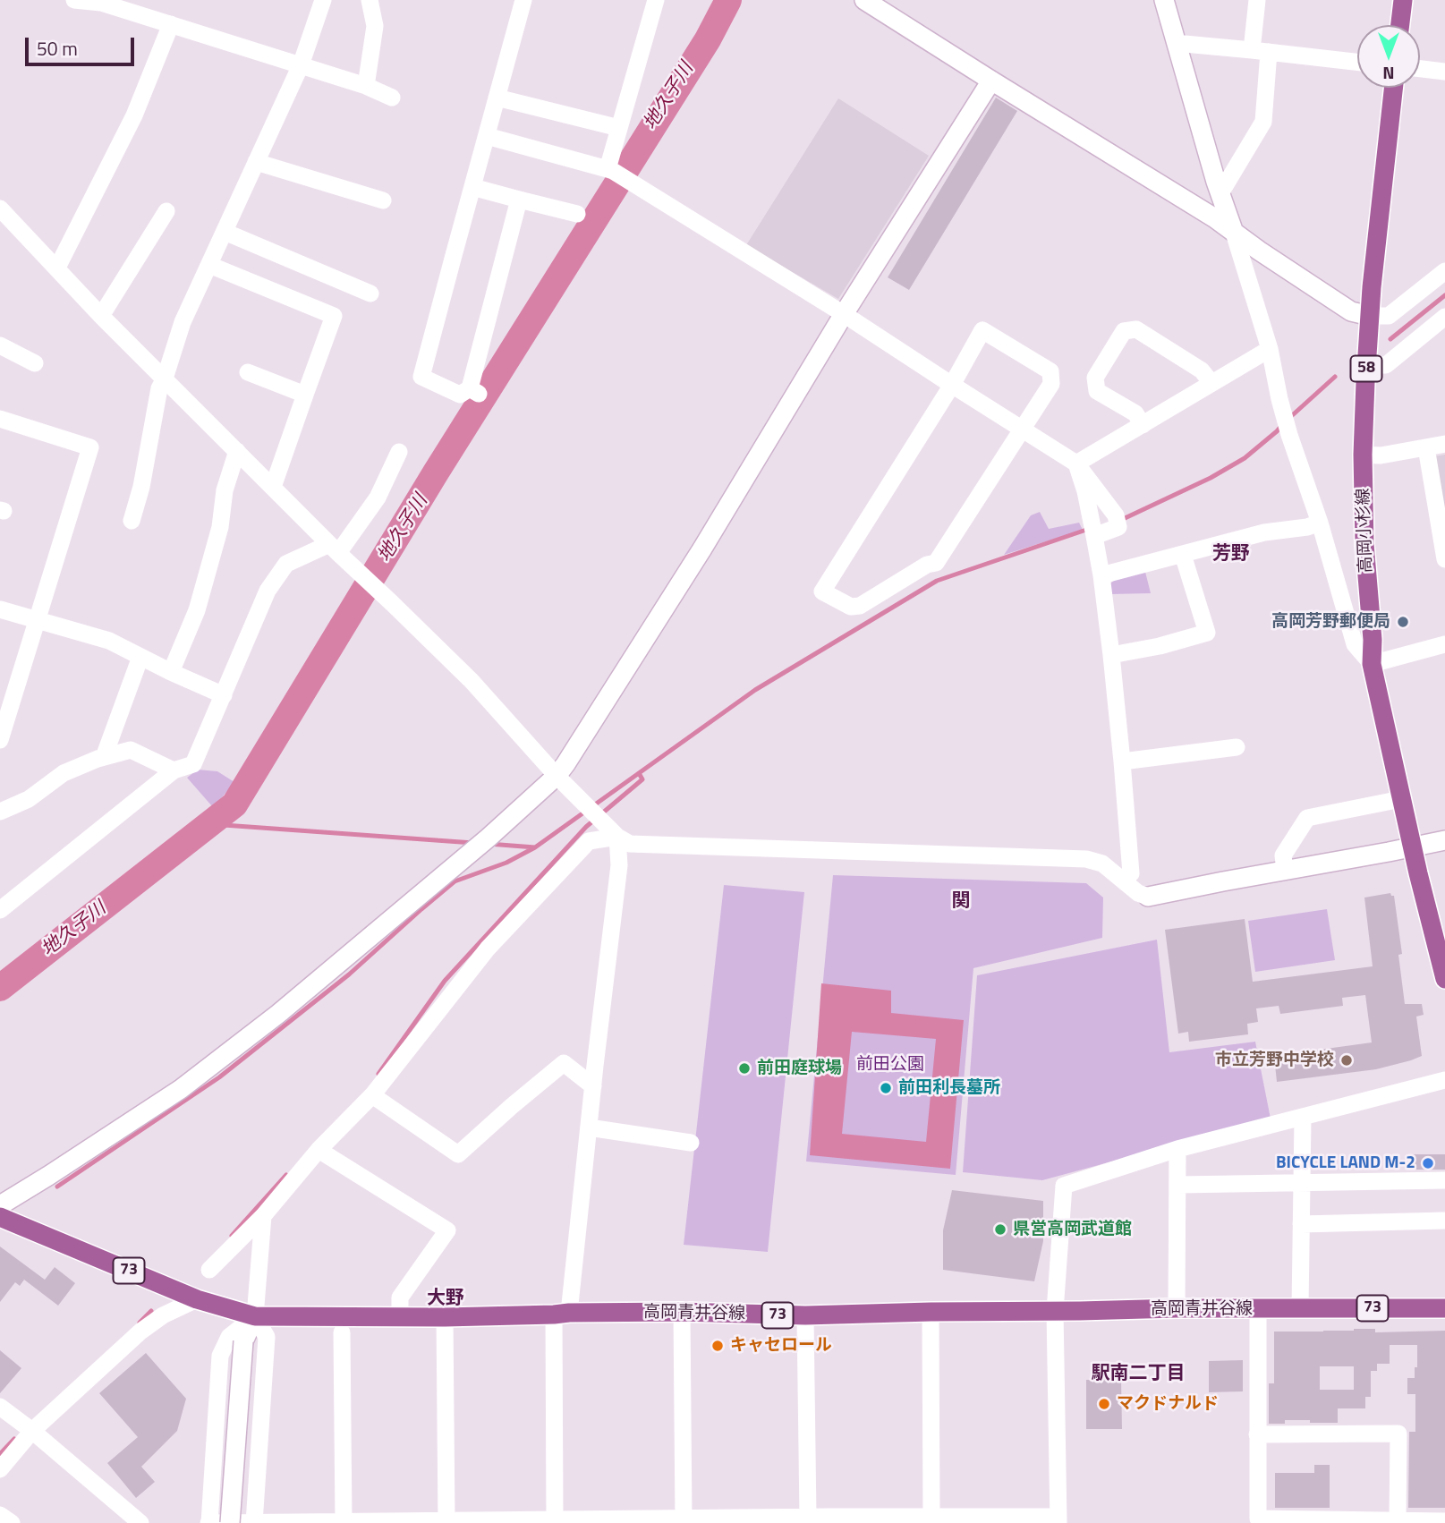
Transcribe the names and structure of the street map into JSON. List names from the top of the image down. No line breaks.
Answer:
{"streets":{"main road":["58","高岡小杉線","73","高岡青井谷線"]},"districts":["芳野","関","大野","駅南二丁目"],"water":["地久子川"],"parks":["前田公園"],"places":["高岡芳野郵便局","市立芳野中学校","前田庭球場","前田利長墓所","BICYCLE LAND M-2","県営高岡武道館","キャセロール","マクドナルド"],"scale_bar":"50 m","north":"bottom"}
